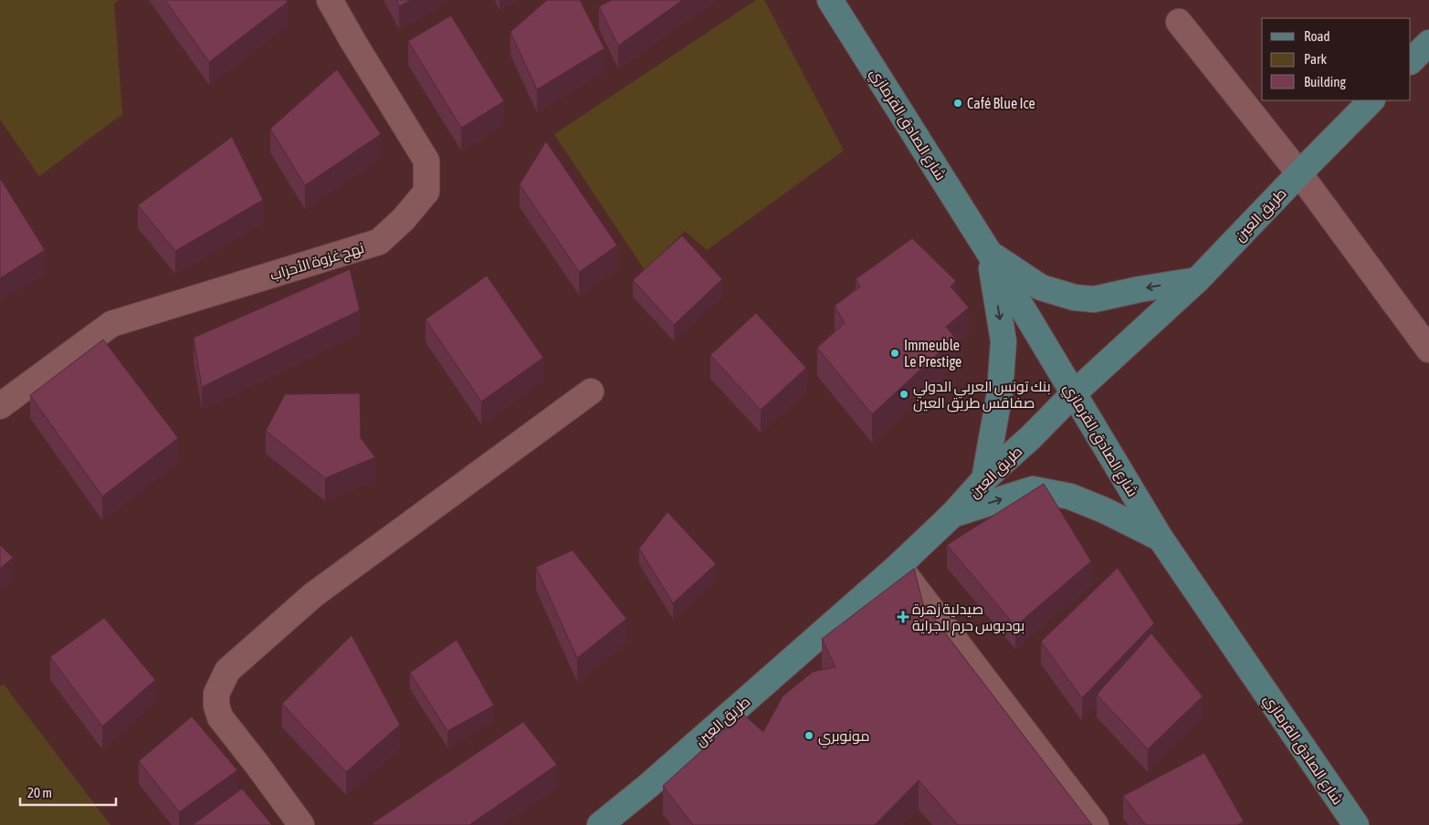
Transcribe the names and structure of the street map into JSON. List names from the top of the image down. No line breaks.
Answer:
{"streets":{"main road":["شارع الصادق القرمازي","طريق العين"],"street":["نهج غزوة الأحزاب"]},"crossings":[["شارع الصادق القرمازي","طريق العين"]],"places":{"other":["Café Blue Ice","Immeuble Le Prestige","بنك تونس العربي الدولي صفاقس طريق العين","مونوبري"],"health":["صيدلية زهرة بودبوس حرم الجراية"]},"legend":["Road","Park","Building"],"scale_bar":"20 m"}
